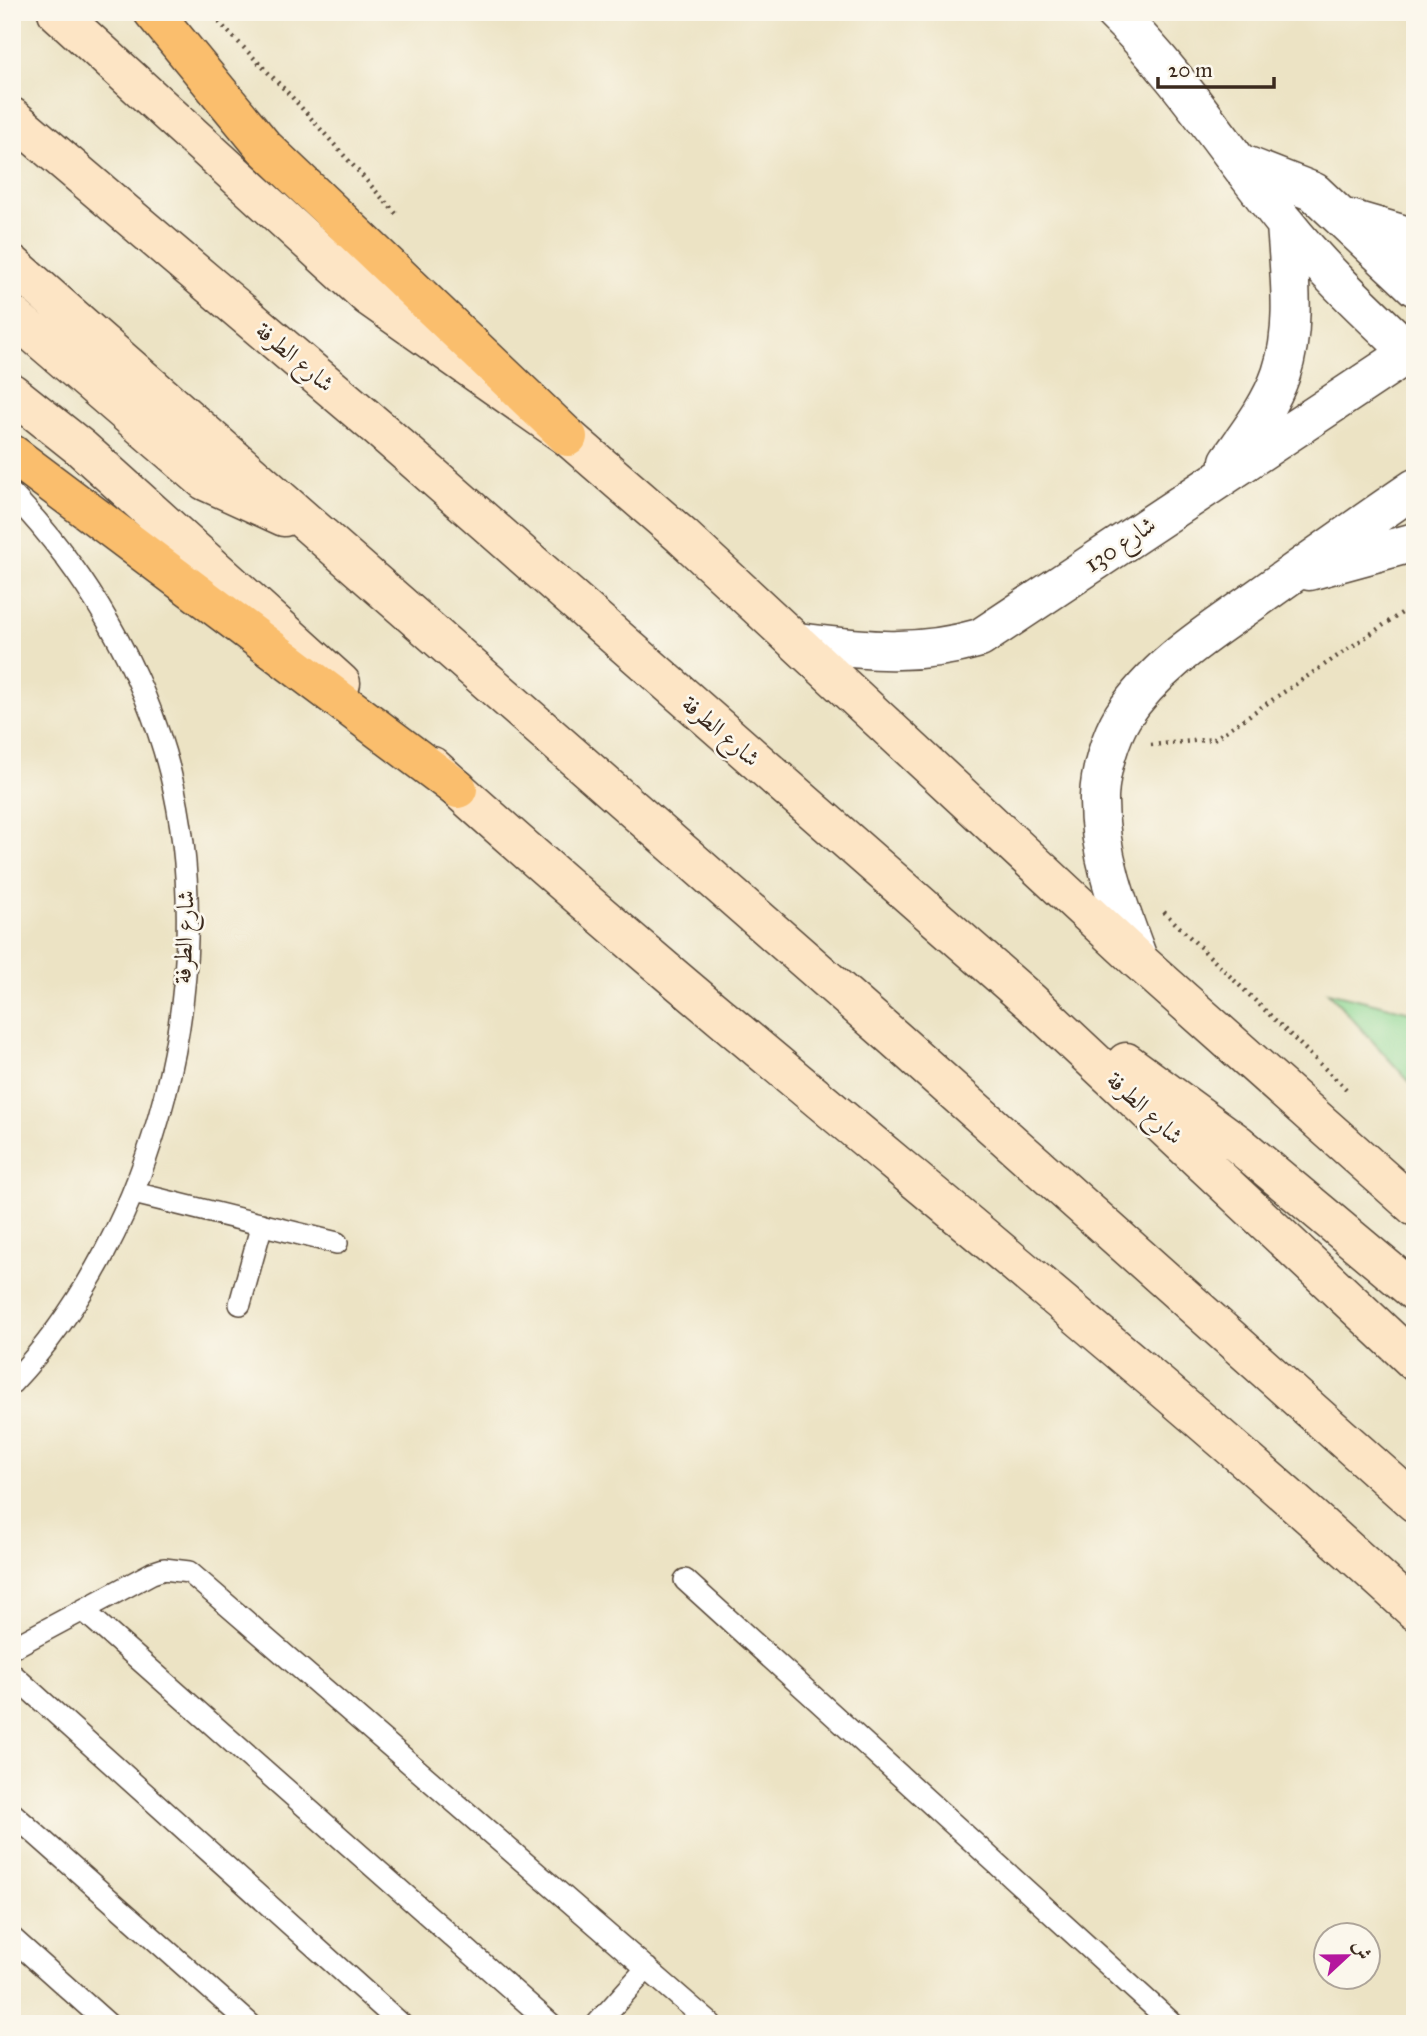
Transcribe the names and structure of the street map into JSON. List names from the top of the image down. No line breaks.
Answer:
{"streets":{"main road":["شارع الطرفة"],"street":["شارع 130"]},"scale_bar":"20 m","north":"right"}
